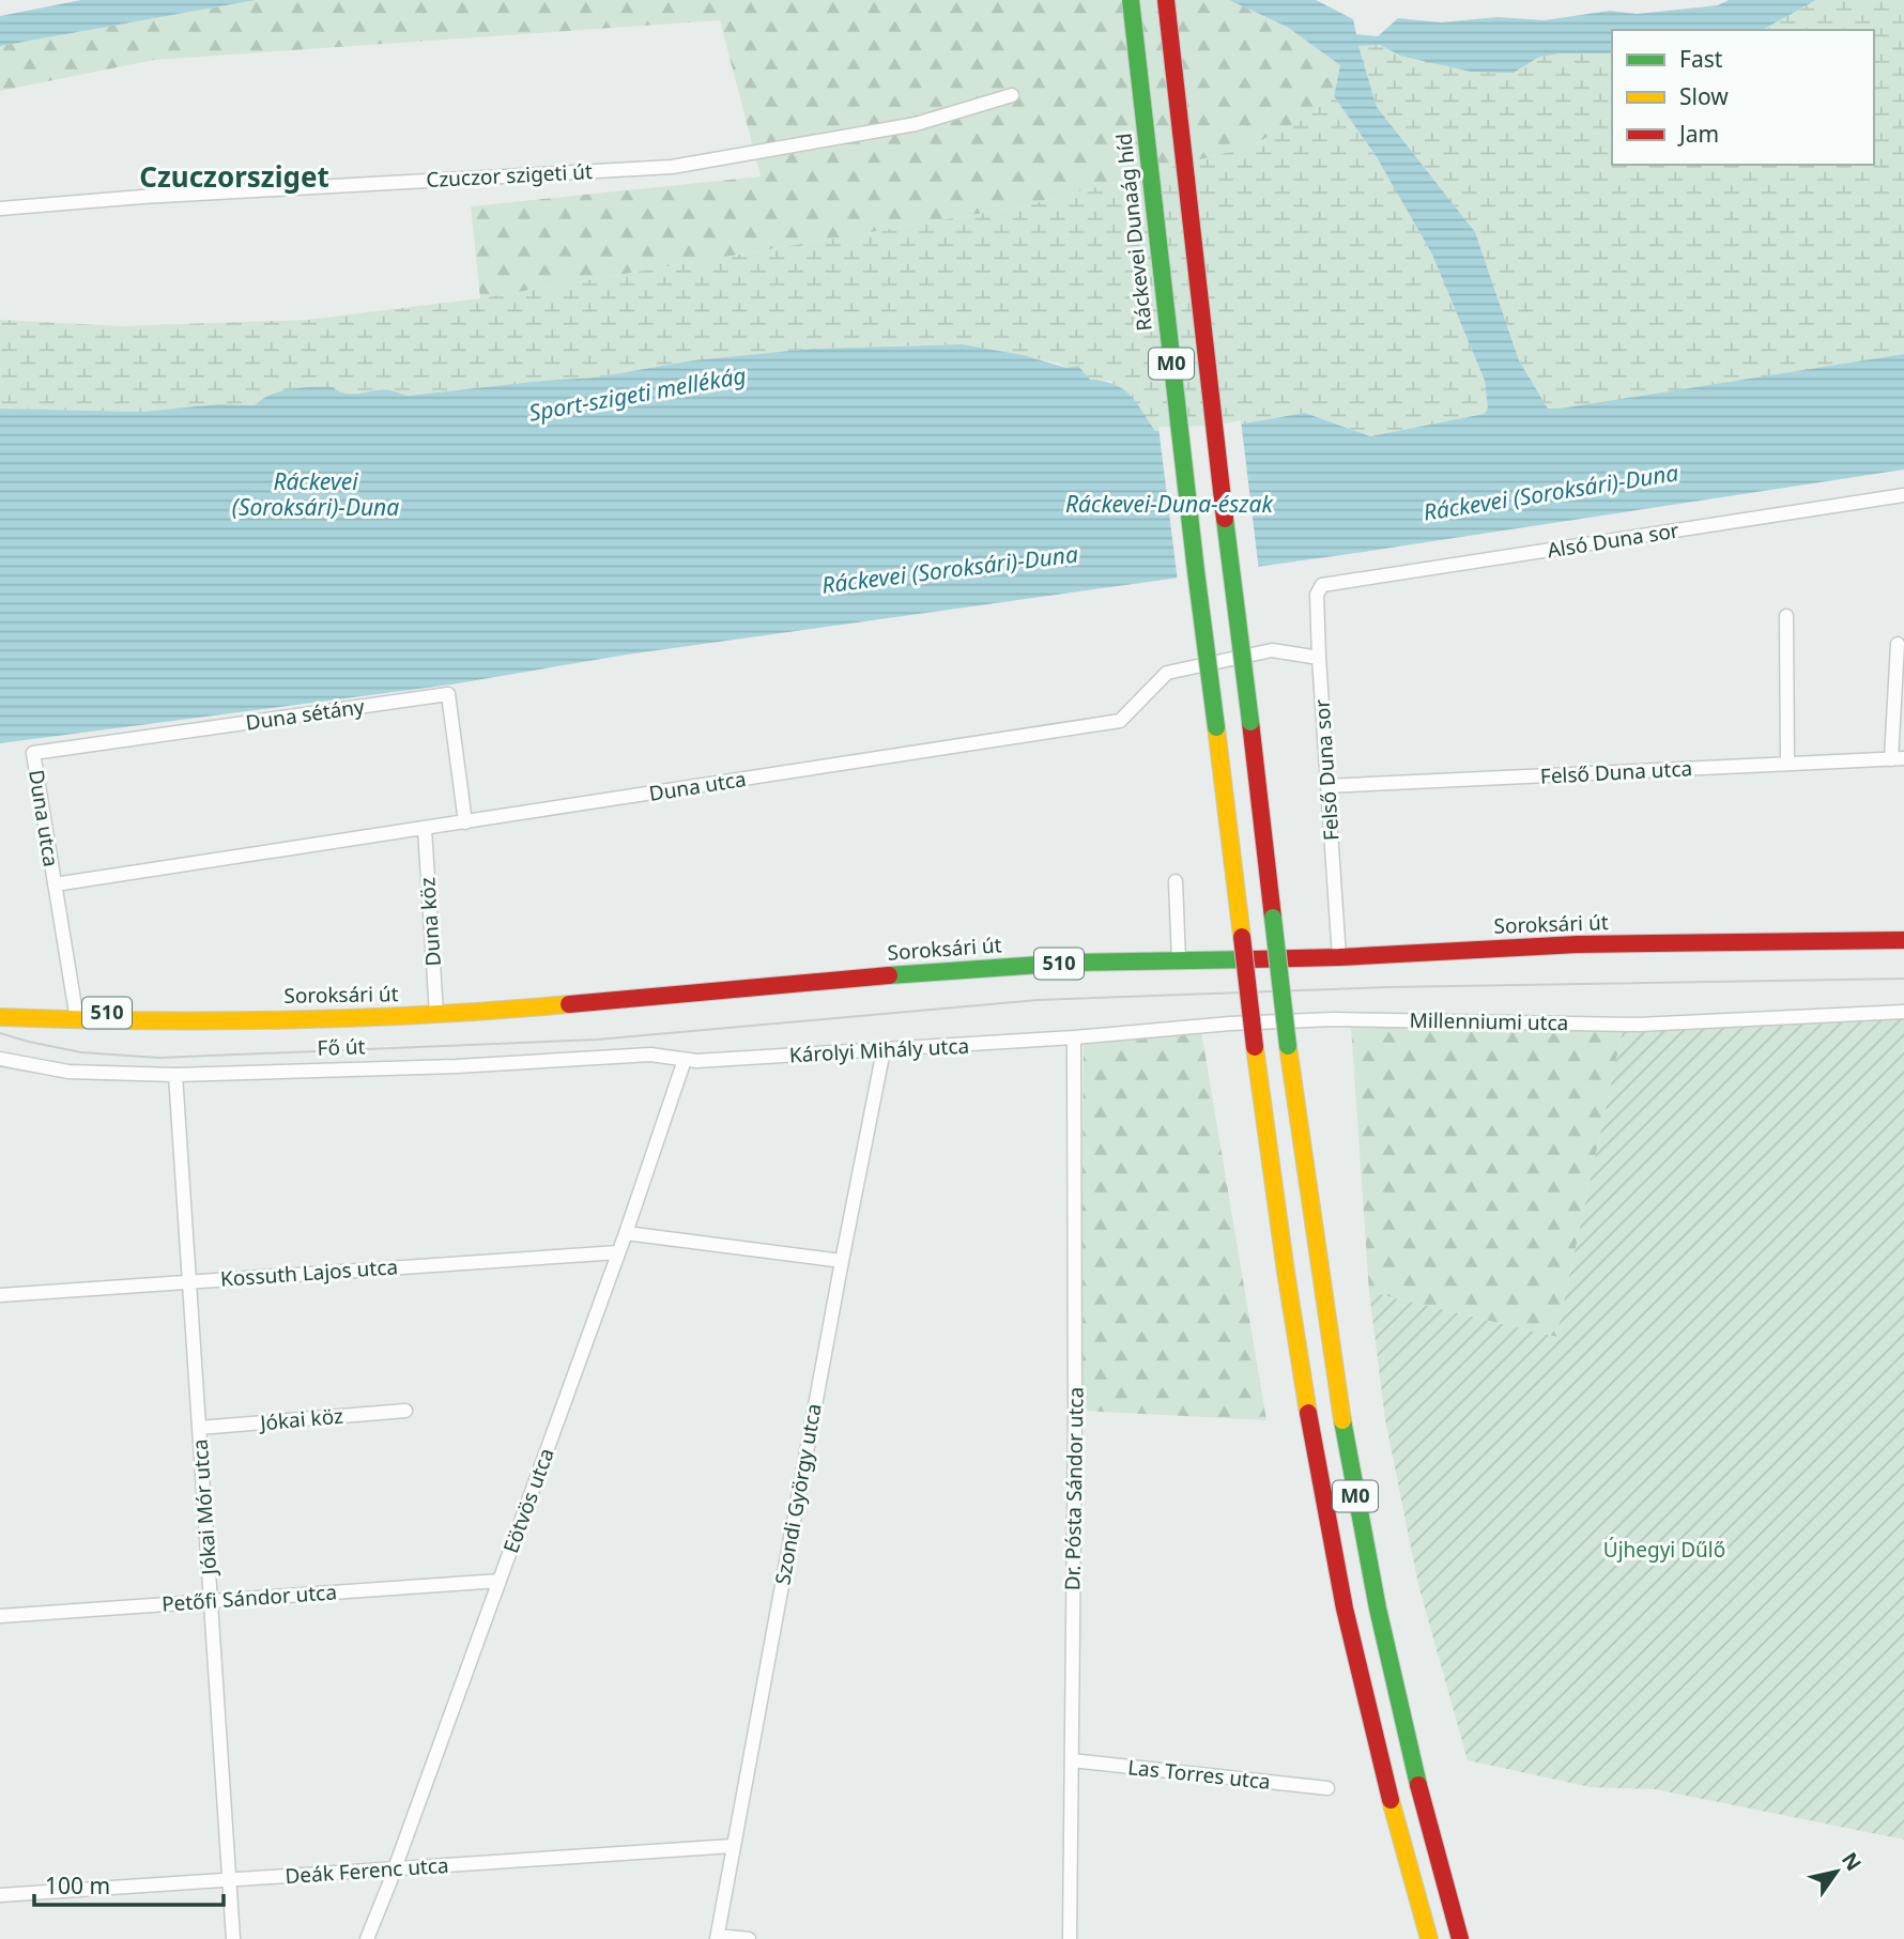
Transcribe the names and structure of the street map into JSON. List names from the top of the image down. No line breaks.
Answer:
{"streets":{"main road":["Ráckevei Dunaág híd","M0","Soroksári út","510"],"street":["Czuczor szigeti út","Alsó Duna sor","Duna sétány","Felső Duna sor","Felső Duna utca","Duna utca","Duna köz","Millenniumi utca","Fő út","Károlyi Mihály utca","Kossuth Lajos utca","Jókai köz","Dr. Pósta Sándor utca","Szondi György utca","Eötvös utca","Jókai Mór utca","Petőfi Sándor utca","Las Torres utca","Deák Ferenc utca"]},"crossings":[["Alsó Duna sor","Felső Duna sor"],["Duna sétány","Duna utca"],["Felső Duna sor","Felső Duna utca"],["Felső Duna sor","Duna utca"],["Felső Duna sor","Soroksári út"],["Duna utca","Duna köz"],["Duna utca","510"],["Duna köz","Soroksári út"],["Soroksári út","510"],["Millenniumi utca","Károlyi Mihály utca"],["Millenniumi utca","Dr. Pósta Sándor utca"],["Fő út","Károlyi Mihály utca"],["Fő út","Eötvös utca"],["Fő út","Jókai Mór utca"],["Károlyi Mihály utca","Dr. Pósta Sándor utca"],["Károlyi Mihály utca","Szondi György utca"],["Károlyi Mihály utca","Eötvös utca"],["Kossuth Lajos utca","Eötvös utca"],["Kossuth Lajos utca","Jókai Mór utca"],["Jókai köz","Jókai Mór utca"],["Dr. Pósta Sándor utca","Las Torres utca"],["Szondi György utca","Deák Ferenc utca"],["Eötvös utca","Petőfi Sándor utca"],["Eötvös utca","Deák Ferenc utca"],["Jókai Mór utca","Petőfi Sándor utca"],["Jókai Mór utca","Deák Ferenc utca"]],"districts":["Czuczorsziget"],"water":["Sport-szigeti mellékág","Ráckevei (Soroksári)-Duna","Ráckevei-Duna-észak"],"parks":["Újhegyi Dűlő"],"legend":["Fast","Slow","Jam"],"scale_bar":"100 m","north":"top right"}
